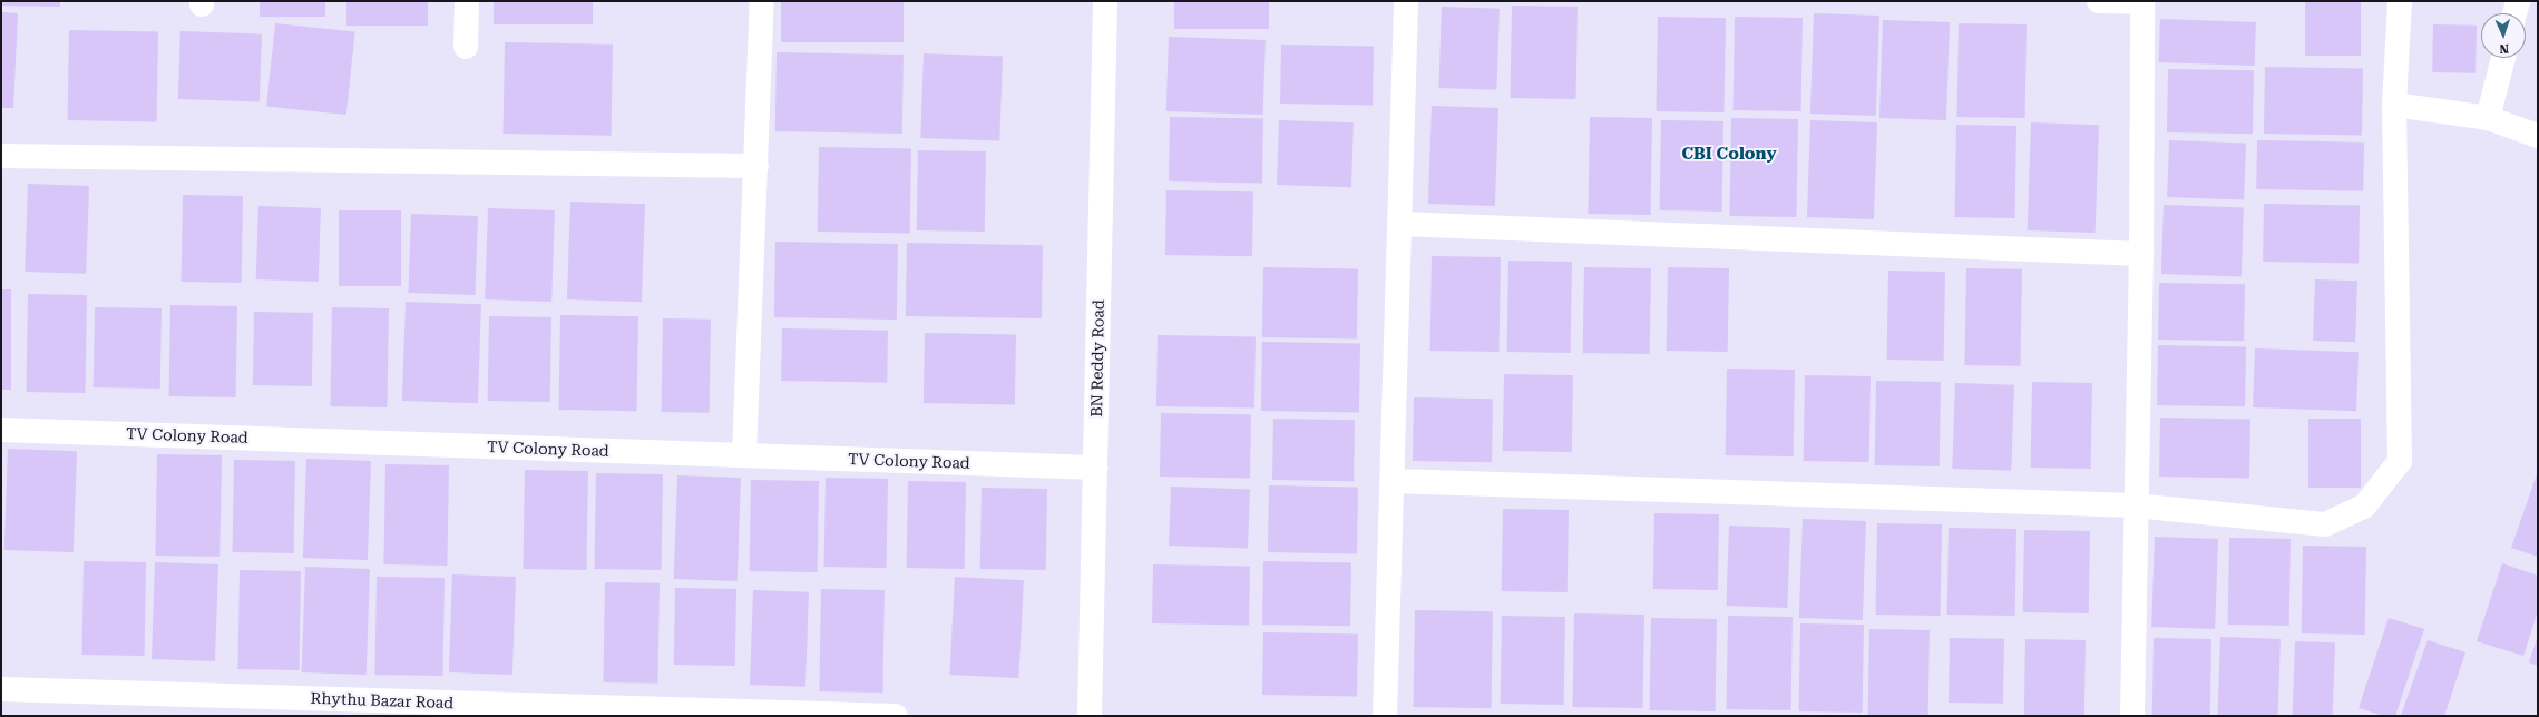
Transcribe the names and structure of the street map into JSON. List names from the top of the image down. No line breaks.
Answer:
{"streets":{"street":["BN Reddy Road","TV Colony Road","Rhythu Bazar Road"]},"crossings":[["BN Reddy Road","TV Colony Road"]],"districts":["CBI Colony"],"north":"bottom"}
